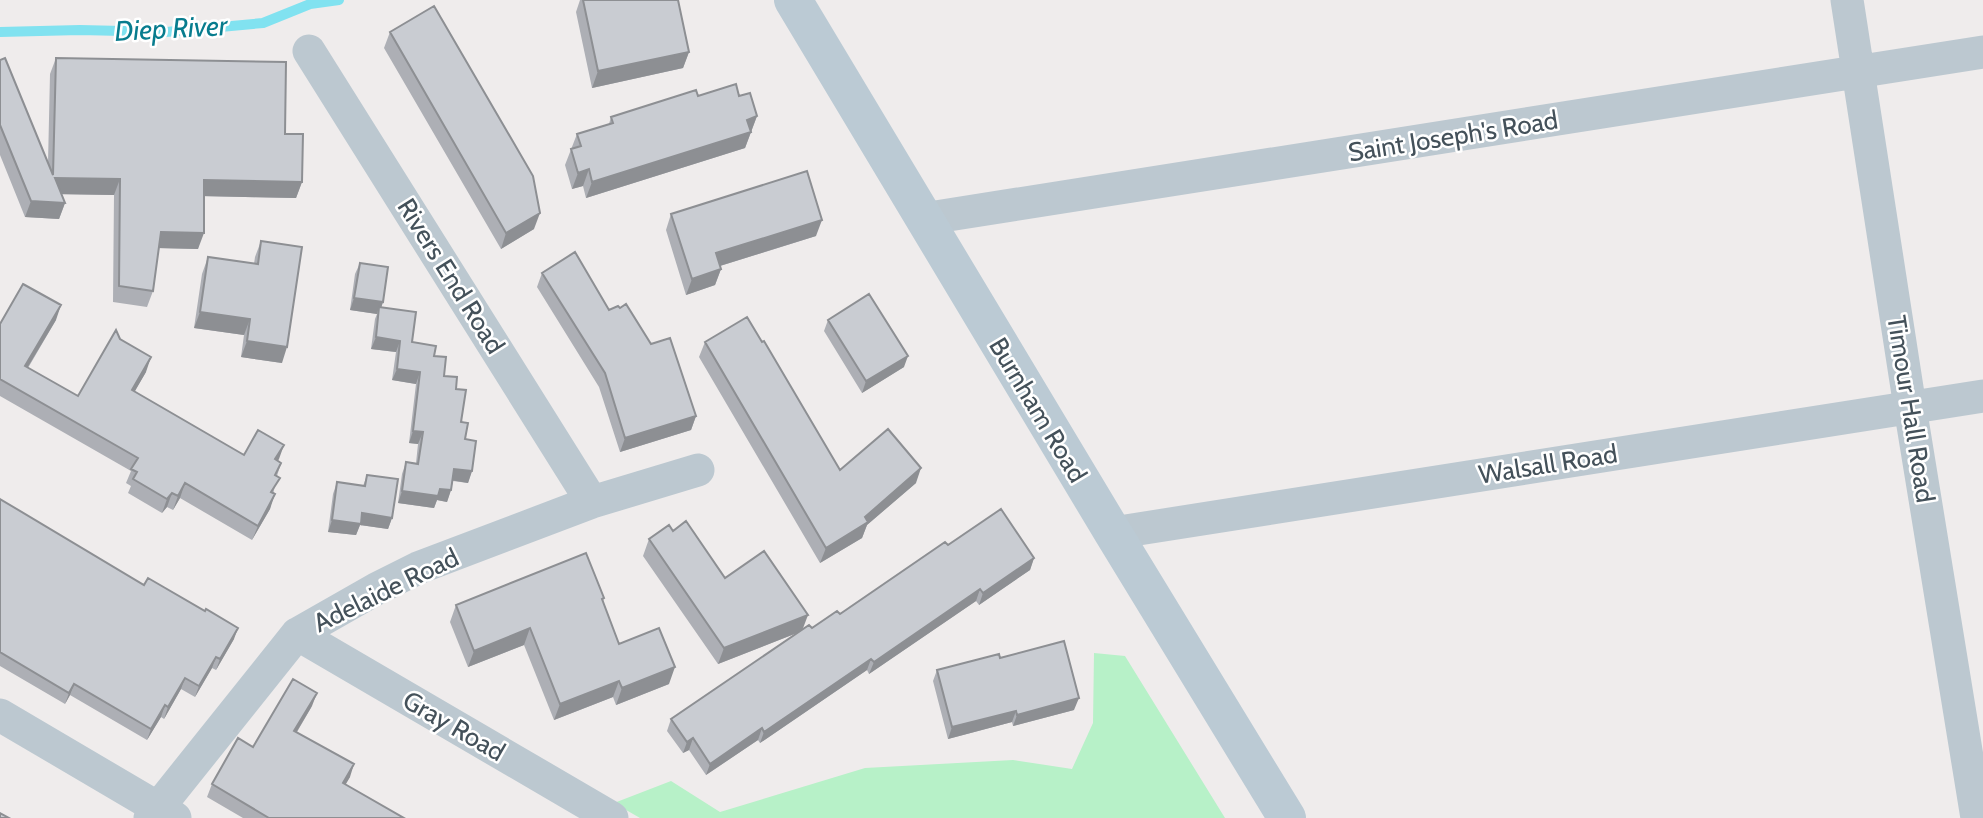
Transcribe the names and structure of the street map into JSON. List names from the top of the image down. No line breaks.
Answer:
{"streets":{"street":["Saint Joseph's Road","Rivers End Road","Timour Hall Road","Burnham Road","Walsall Road","Adelaide Road","Gray Road"]},"crossings":[["Saint Joseph's Road","Timour Hall Road"],["Saint Joseph's Road","Burnham Road"],["Rivers End Road","Adelaide Road"],["Timour Hall Road","Walsall Road"],["Burnham Road","Walsall Road"],["Adelaide Road","Gray Road"]],"water":["Diep River"]}
